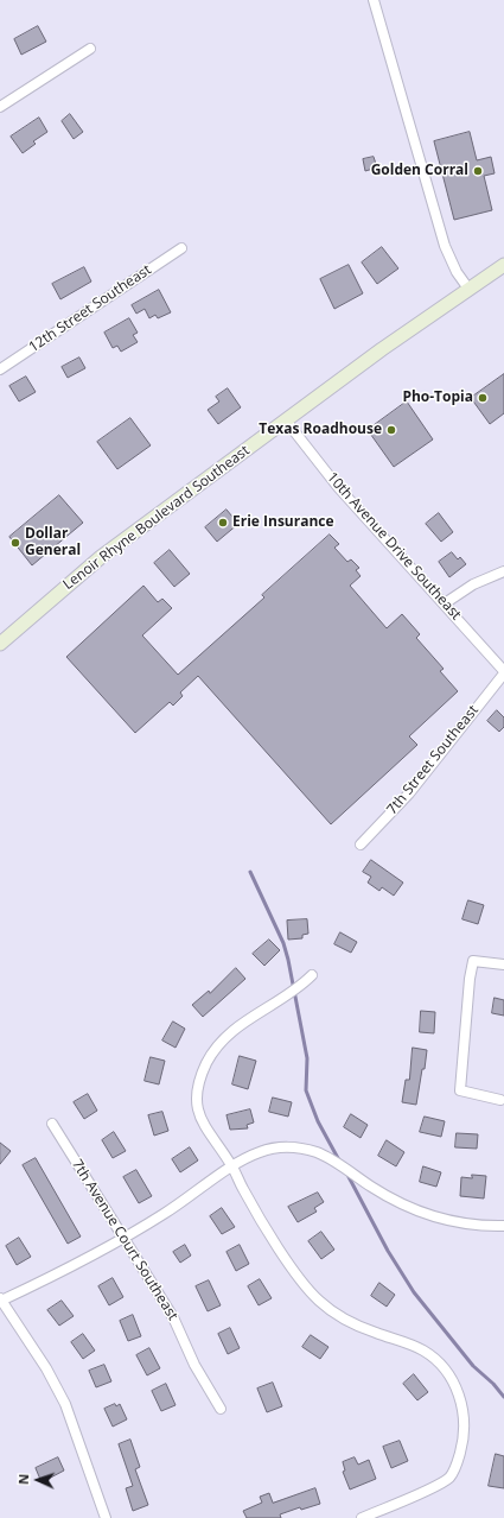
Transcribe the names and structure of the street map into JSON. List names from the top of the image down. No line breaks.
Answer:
{"streets":{"main road":["Lenoir Rhyne Boulevard Southeast"],"street":["12th Street Southeast","10th Avenue Drive Southeast","7th Street Southeast","7th Avenue Court Southeast"]},"crossings":[["Lenoir Rhyne Boulevard Southeast","10th Avenue Drive Southeast"],["10th Avenue Drive Southeast","7th Street Southeast"]],"places":["Golden Corral","Pho-Topia","Texas Roadhouse","Erie Insurance","Dollar General"],"north":"left"}
